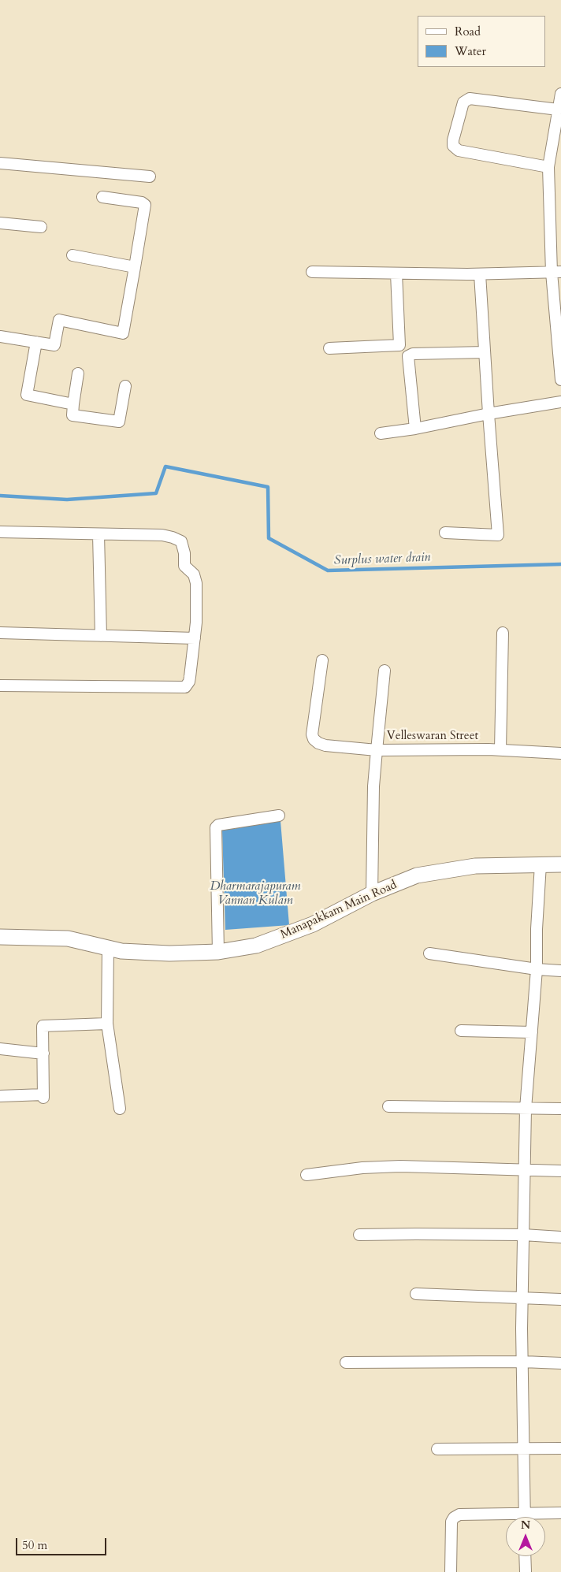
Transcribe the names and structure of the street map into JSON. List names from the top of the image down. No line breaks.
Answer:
{"streets":{"main road":["Manapakkam Main Road"],"street":["Velleswaran Street"]},"crossings":[["Velleswaran Street","Manapakkam Main Road"]],"water":["Surplus water drain","Dharmarajapuram Vannan Kulam"],"legend":["Road","Water"],"scale_bar":"50 m","north":"top"}
